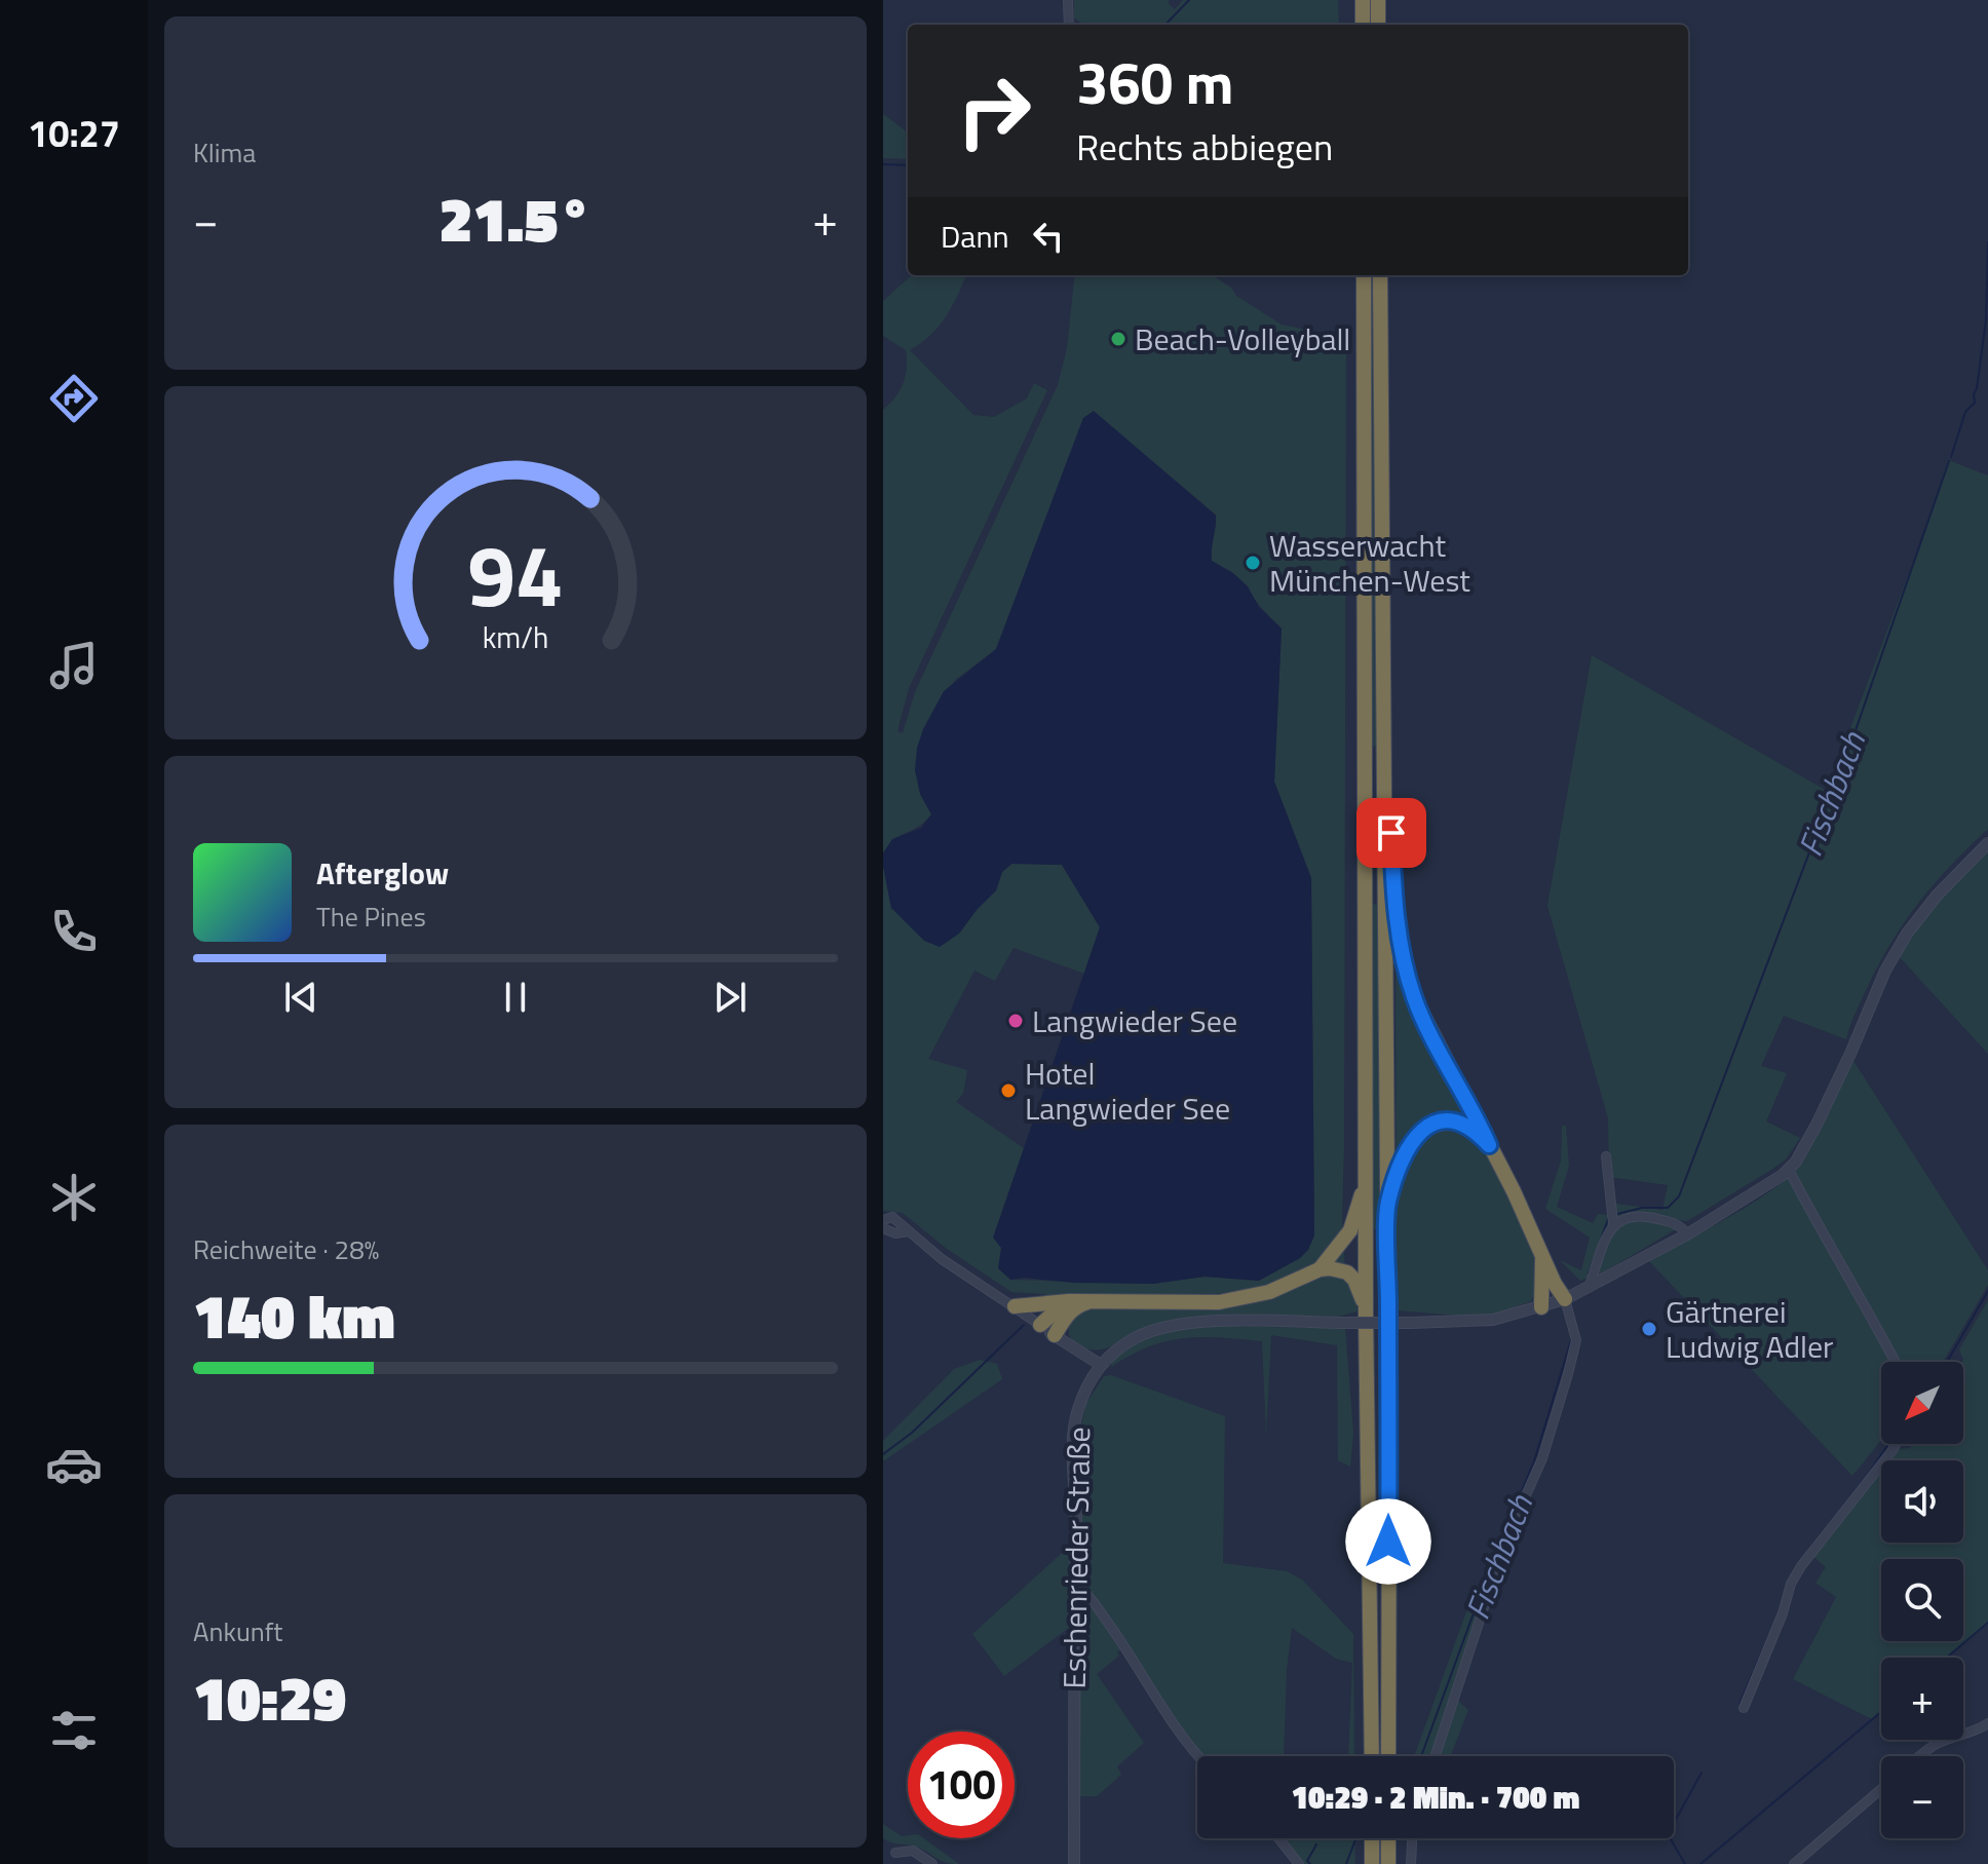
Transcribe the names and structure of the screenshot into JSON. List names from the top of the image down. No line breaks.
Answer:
{"streets":{"street":["Eschenrieder Straße"]},"water":["Fischbach"],"places":["Beach-Volleyball","Wasserwacht München-West","Langwieder See","Hotel Langwieder See","Gärtnerei Ludwig Adler"],"north":"bottom left","page":{"tabs":"10:27","tile":["Klima",["Reichweite · 28%","140 km"],["Ankunft","10:29"]],"turn":["360 m","Rechts abbiegen"],"heat":["−","21.5°","+"],"then":"Dann","song":["Afterglow","The Pines"],"map_buttons":["+","−"],"limit":"100","trip":"10:29 · 2 Min. · 700 m","gauge":["94","km/h"]}}
